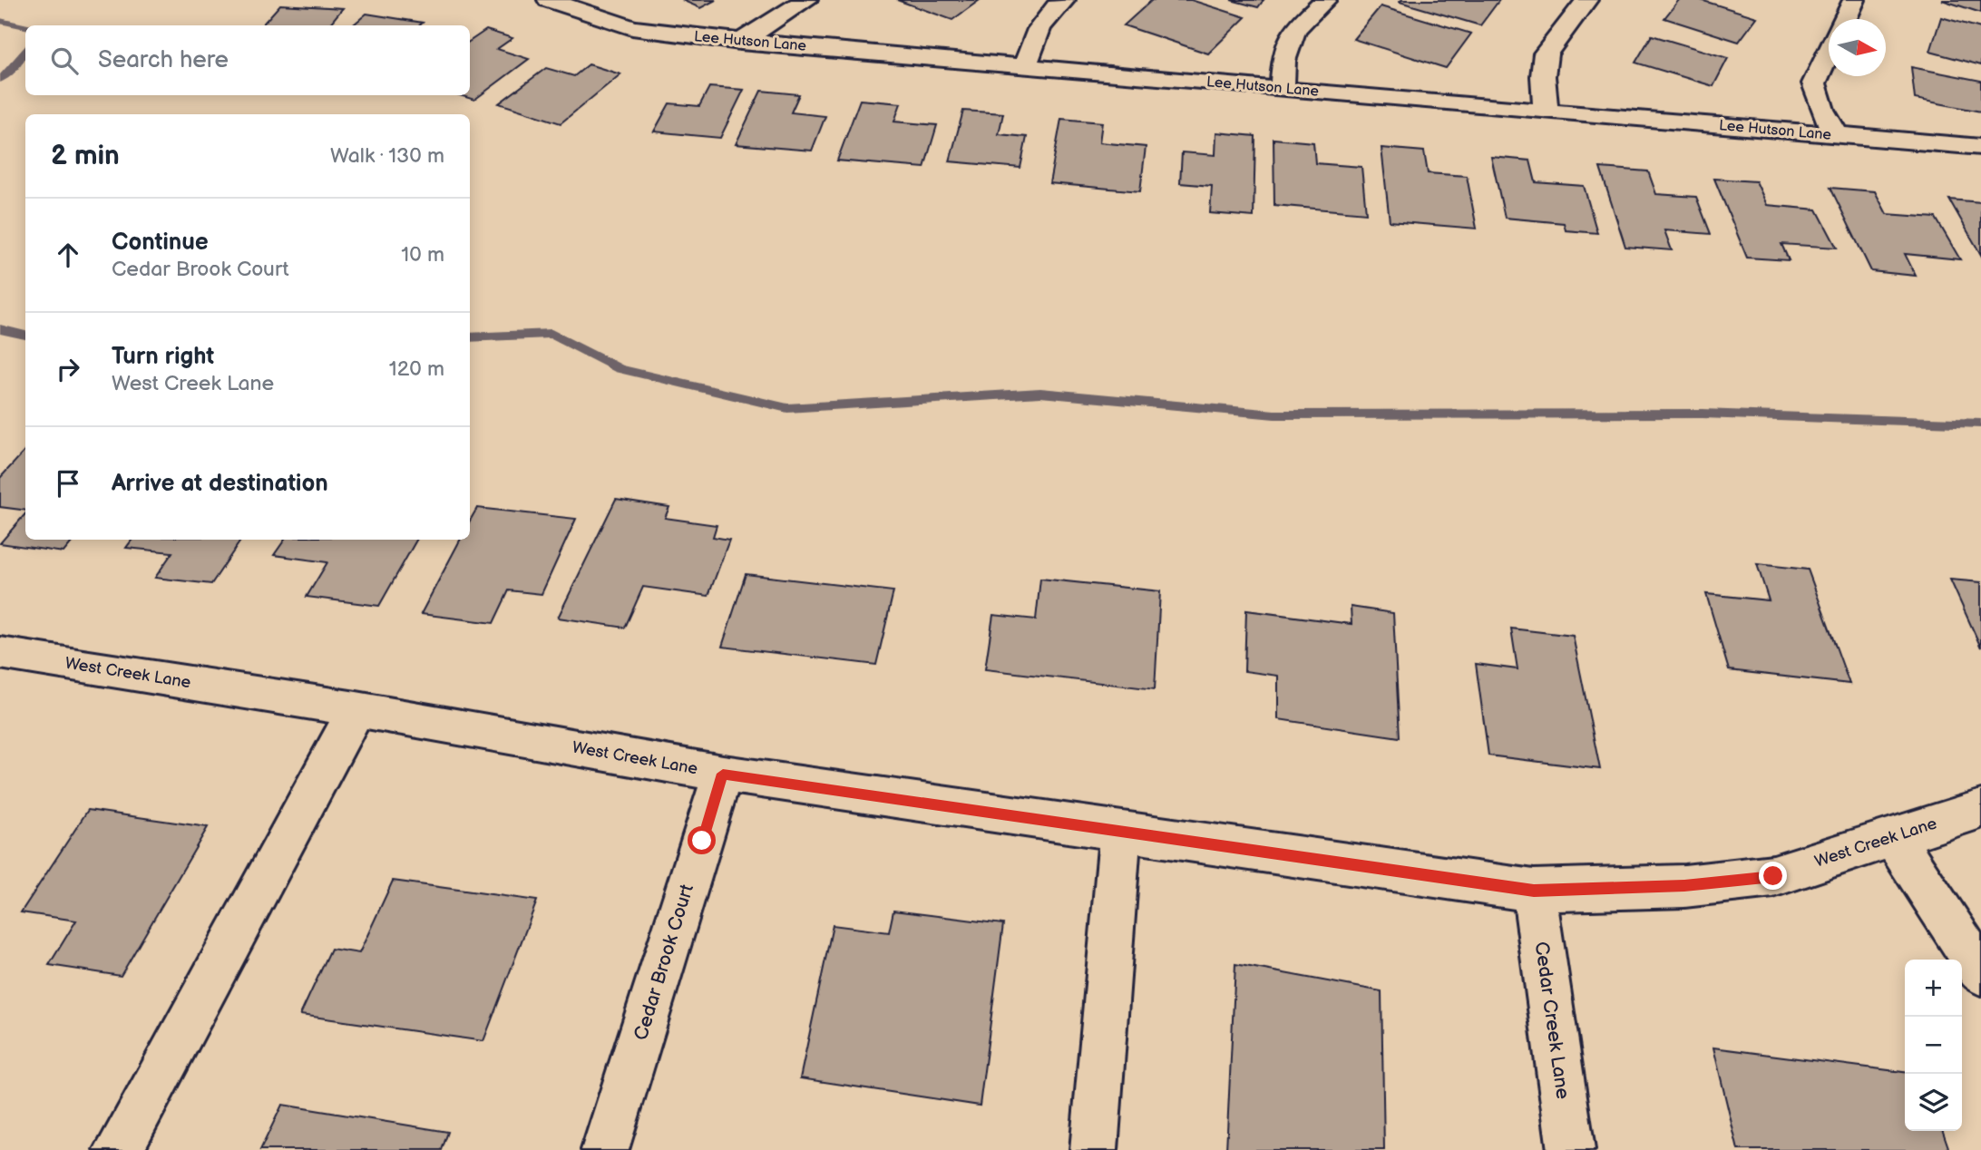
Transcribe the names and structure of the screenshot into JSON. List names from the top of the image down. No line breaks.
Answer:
{"streets":{"street":["Lee Hutson Lane","West Creek Lane","Cedar Brook Court","Cedar Creek Lane"]},"crossings":[["West Creek Lane","Cedar Brook Court"],["West Creek Lane","Cedar Creek Lane"]],"north":"right","page":{"search":"Search here","heading":["2 min","Walk · 130 m"],"list":[["Continue","Cedar Brook Court","10 m"],["Turn right","West Creek Lane","120 m"],"Arrive at destination"],"map_buttons":["+","−"]}}
